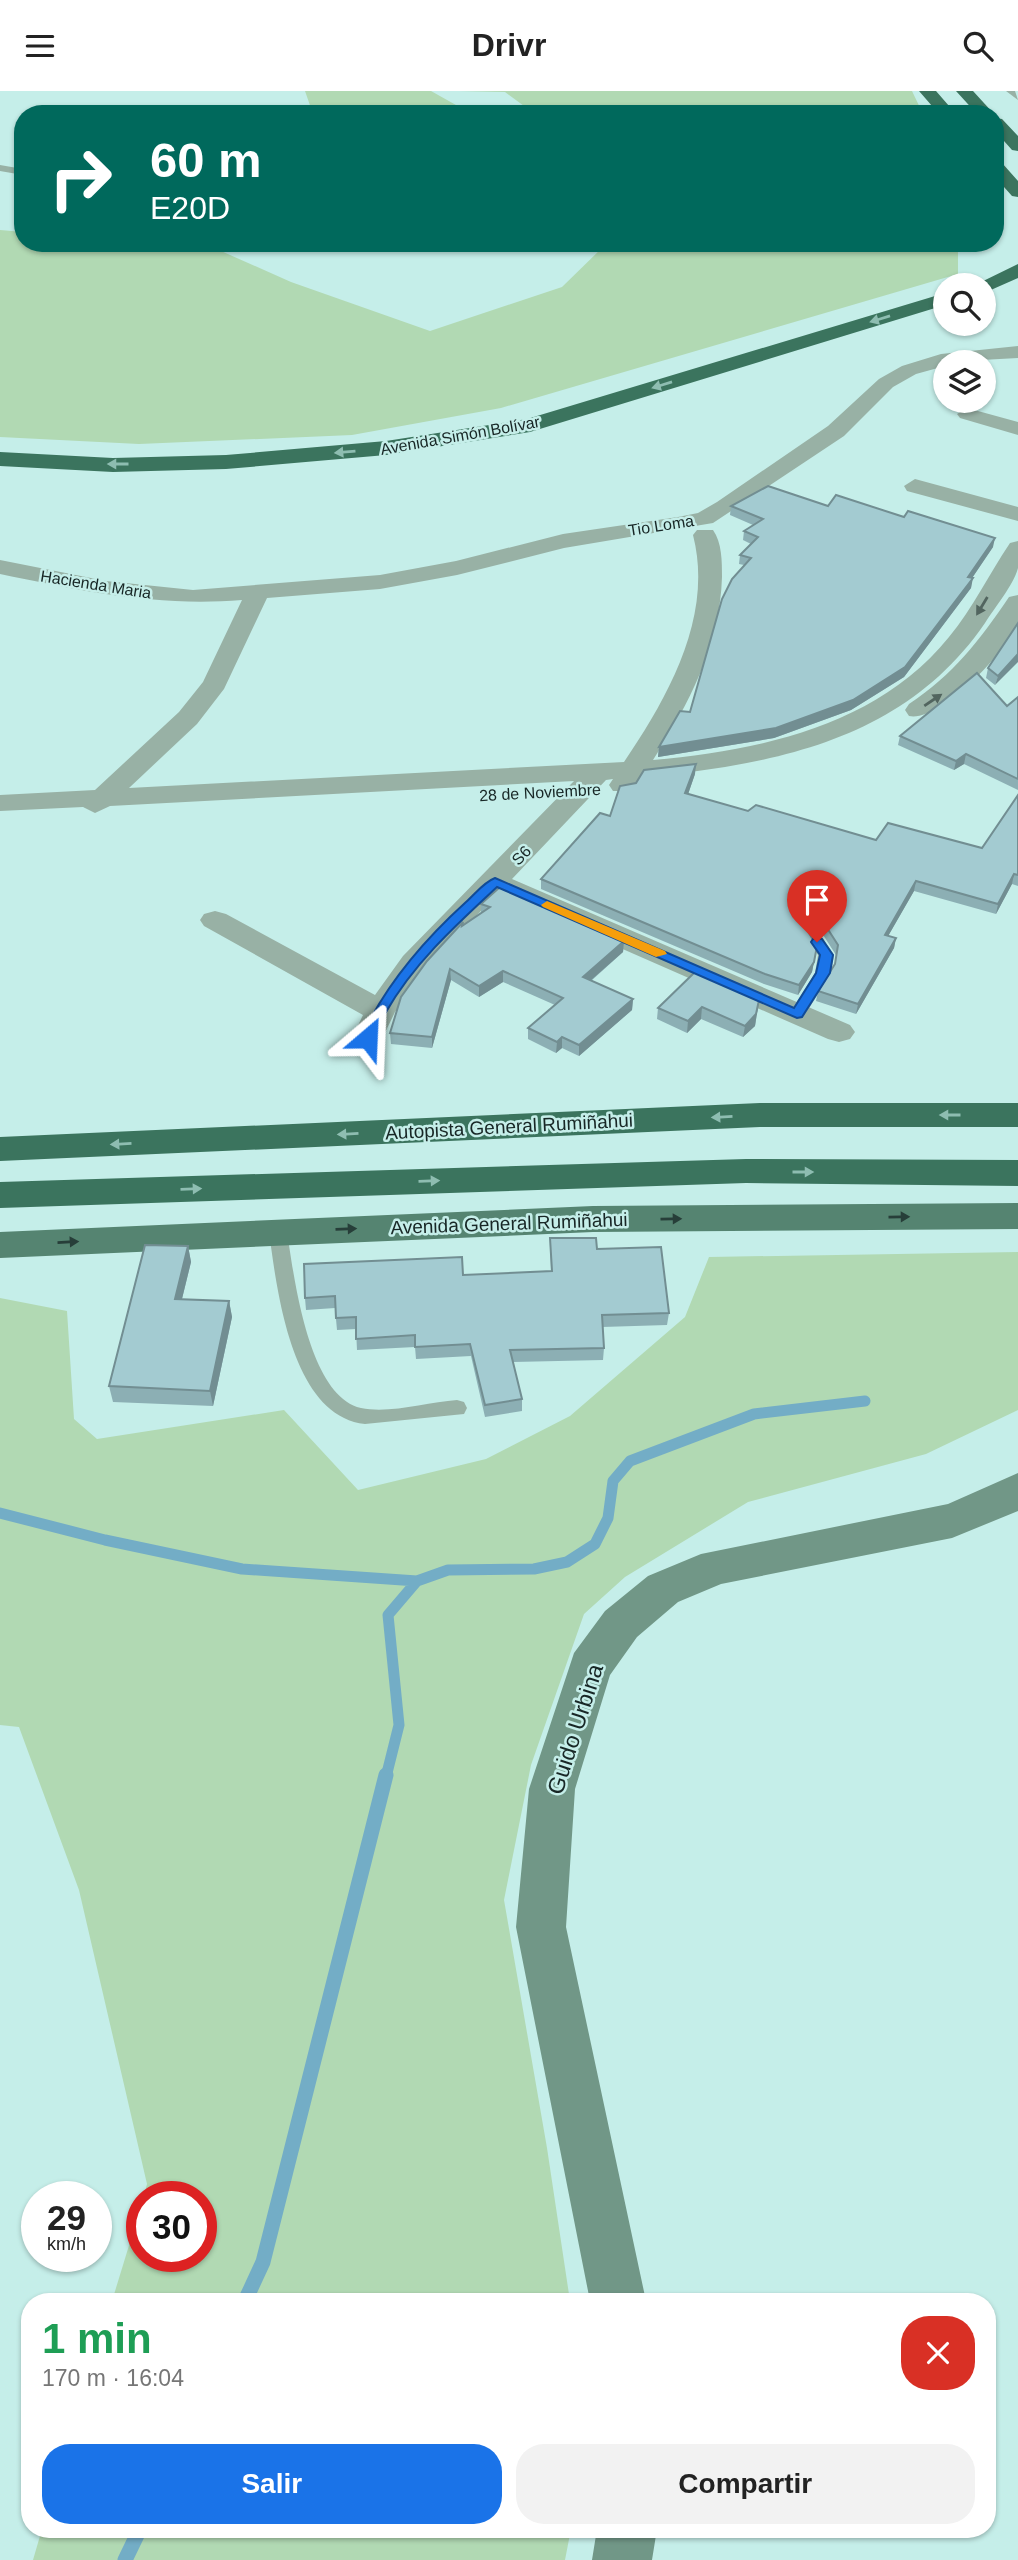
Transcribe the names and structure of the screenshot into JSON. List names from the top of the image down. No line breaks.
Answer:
{"streets":{"highway":["Avenida Simón Bolívar","Autopista General Rumiñahui"],"main road":["Avenida General Rumiñahui"],"street":["Tio Loma","Hacienda Maria","28 de Noviembre","S6","Guido Urbina"]},"crossings":[["Tio Loma","Hacienda Maria"],["28 de Noviembre","S6"]],"one_way":["Avenida Simón Bolívar","Avenida General Rumiñahui"],"page":{"header":"Drivr","turn":["60 m","E20D"],"speed":"29 km/h","limit":"30","heading":["1 min","170 m · 16:04"],"buttons":["Salir","Compartir"]}}
